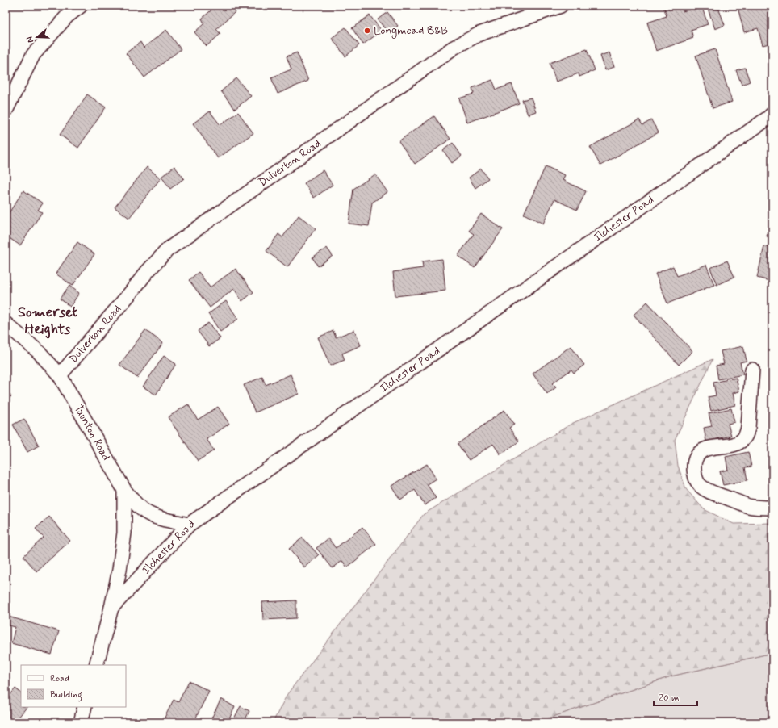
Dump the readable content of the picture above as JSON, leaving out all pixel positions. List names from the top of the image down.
{
  "streets": {
    "street": ["Dulverton Road", "Ilchester Road", "Taunton Road"]
  },
  "crossings": [
    ["Dulverton Road", "Taunton Road"],
    ["Ilchester Road", "Taunton Road"]
  ],
  "districts": ["Somerset Heights"],
  "places": ["Longmead B&B"],
  "legend": ["Road", "Building"],
  "scale_bar": "20 m",
  "north": "left"
}
